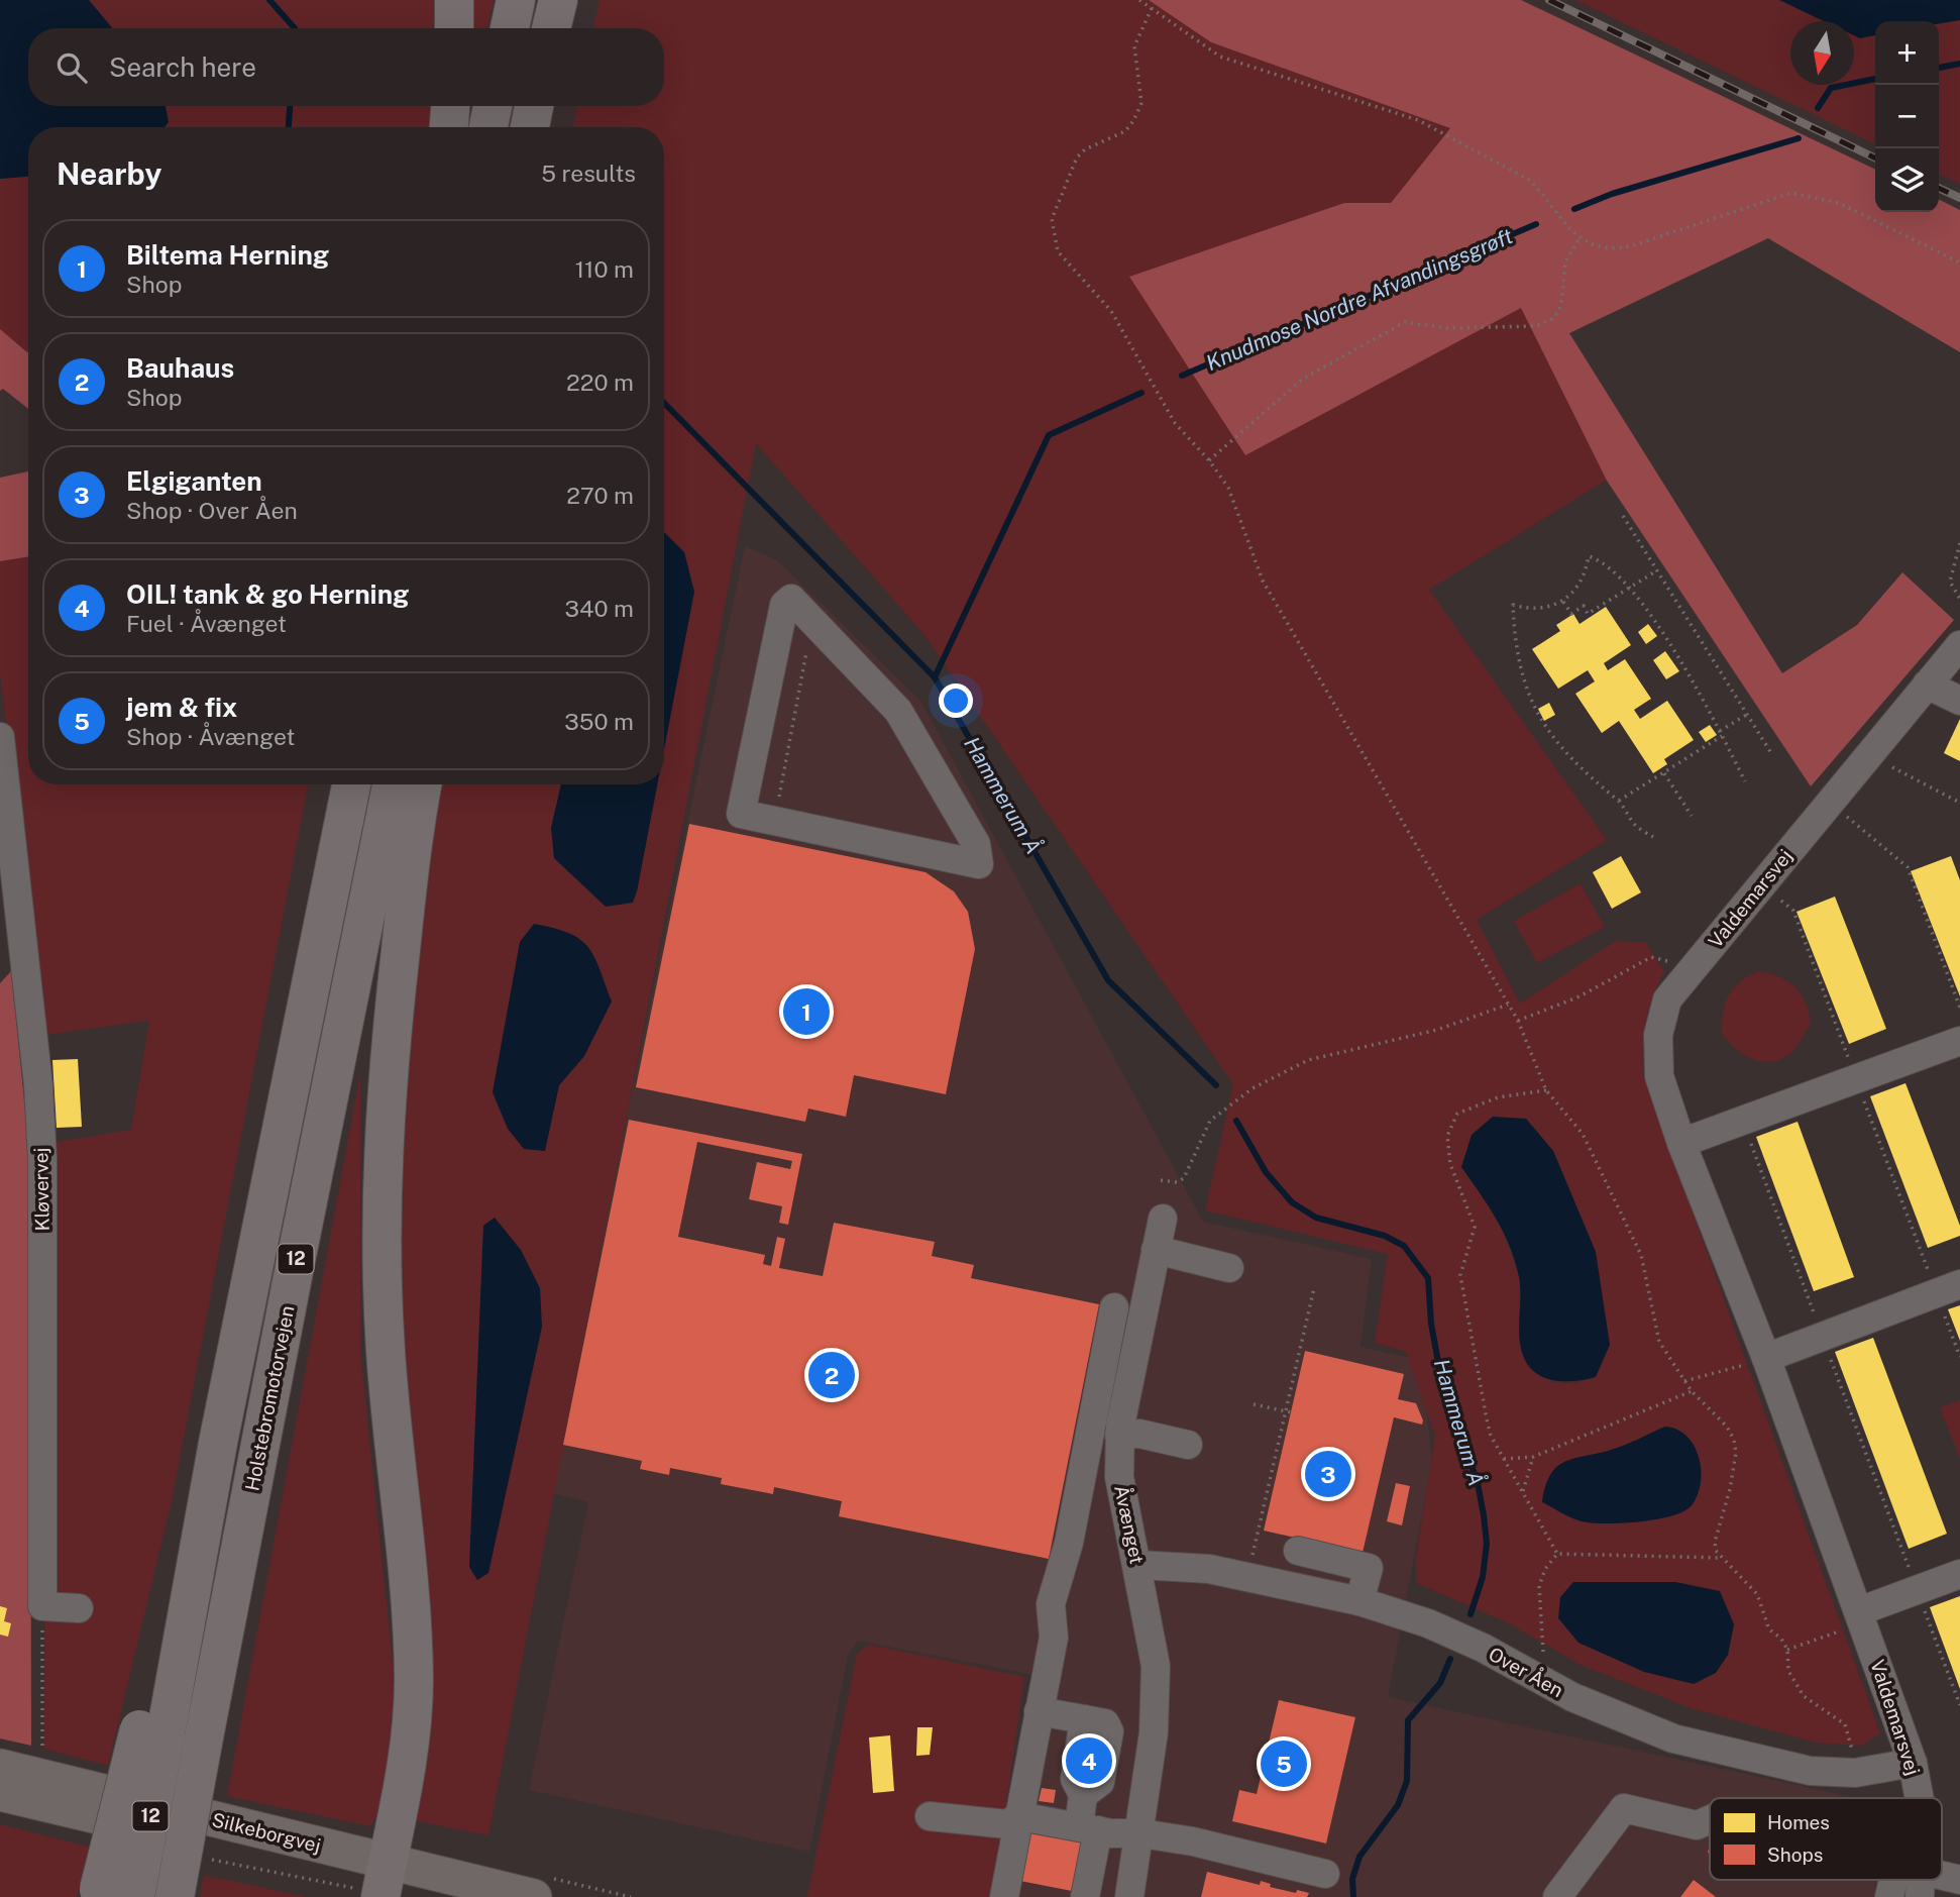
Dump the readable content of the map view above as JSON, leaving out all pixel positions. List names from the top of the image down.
{
  "streets": {
    "highway": ["12", "Holstebromotorvejen"],
    "main road": ["Silkeborgvej"],
    "street": [
      "Valdemarsvej",
      "Kløvervej",
      "Åvænget",
      "Over Åen"
    ]
  },
  "crossings": [
    ["Valdemarsvej", "Over Åen"],
    ["Åvænget", "Over Åen"]
  ],
  "water": ["Knudmose Nordre Afvandingsgrøft", "Hammerum Å"],
  "legend": ["Homes", "Shops"],
  "north": "bottom",
  "page": {
    "map_buttons": ["+", "−"],
    "search": "Search here",
    "heading": ["Nearby", "5 results"],
    "list": [
      {
        "mark": "1",
        "name": "Biltema Herning",
        "note": "Shop",
        "value": "110 m"
      },
      {
        "mark": "2",
        "name": "Bauhaus",
        "note": "Shop",
        "value": "220 m"
      },
      {
        "mark": "3",
        "name": "Elgiganten",
        "note": "Shop · Over Åen",
        "value": "270 m"
      },
      {
        "mark": "4",
        "name": "OIL! tank & go Herning",
        "note": "Fuel · Åvænget",
        "value": "340 m"
      },
      {
        "mark": "5",
        "name": "jem & fix",
        "note": "Shop · Åvænget",
        "value": "350 m"
      }
    ],
    "pins": [
      "1",
      "2",
      "3",
      "4",
      "5"
    ]
  }
}
